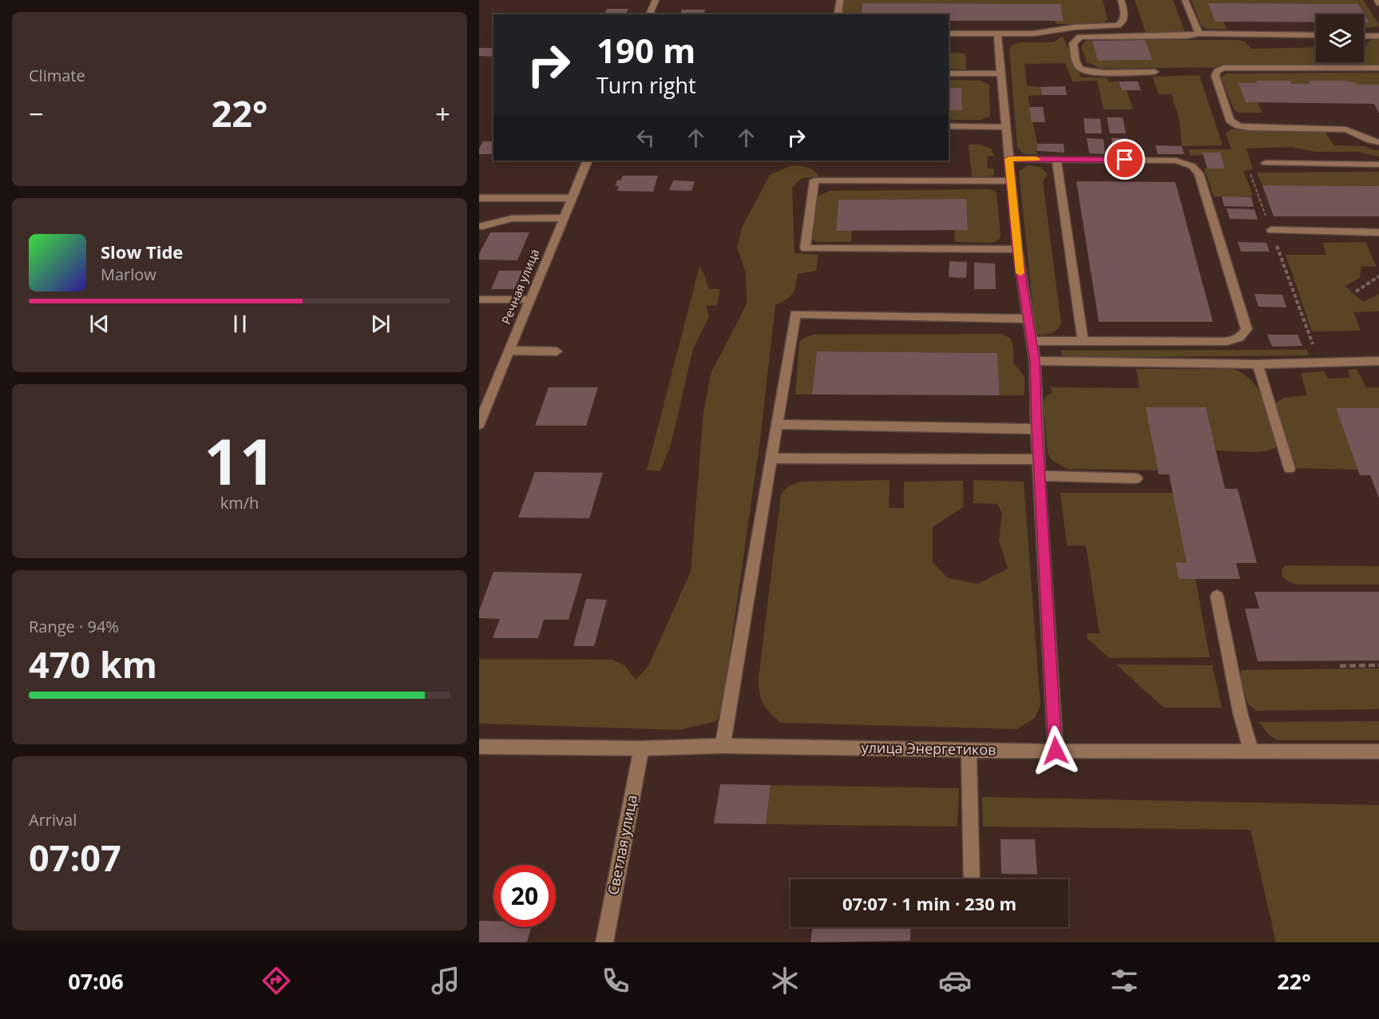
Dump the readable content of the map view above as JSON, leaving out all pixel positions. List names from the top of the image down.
{
  "streets": {
    "street": ["Речная улица", "улица Энергетиков", "Светлая улица"]
  },
  "crossings": [
    ["улица Энергетиков", "Светлая улица"]
  ],
  "page": {
    "tile": [
      "Climate",
      ["11", "km/h"],
      ["Range · 94%", "470 km"],
      ["Arrival", "07:07"]
    ],
    "turn": ["190 m", "Turn right"],
    "heat": ["−", "22°", "+"],
    "song": ["Slow Tide", "Marlow"],
    "limit": "20",
    "trip": "07:07 · 1 min · 230 m",
    "tabs": ["07:06", "22°"]
  }
}
